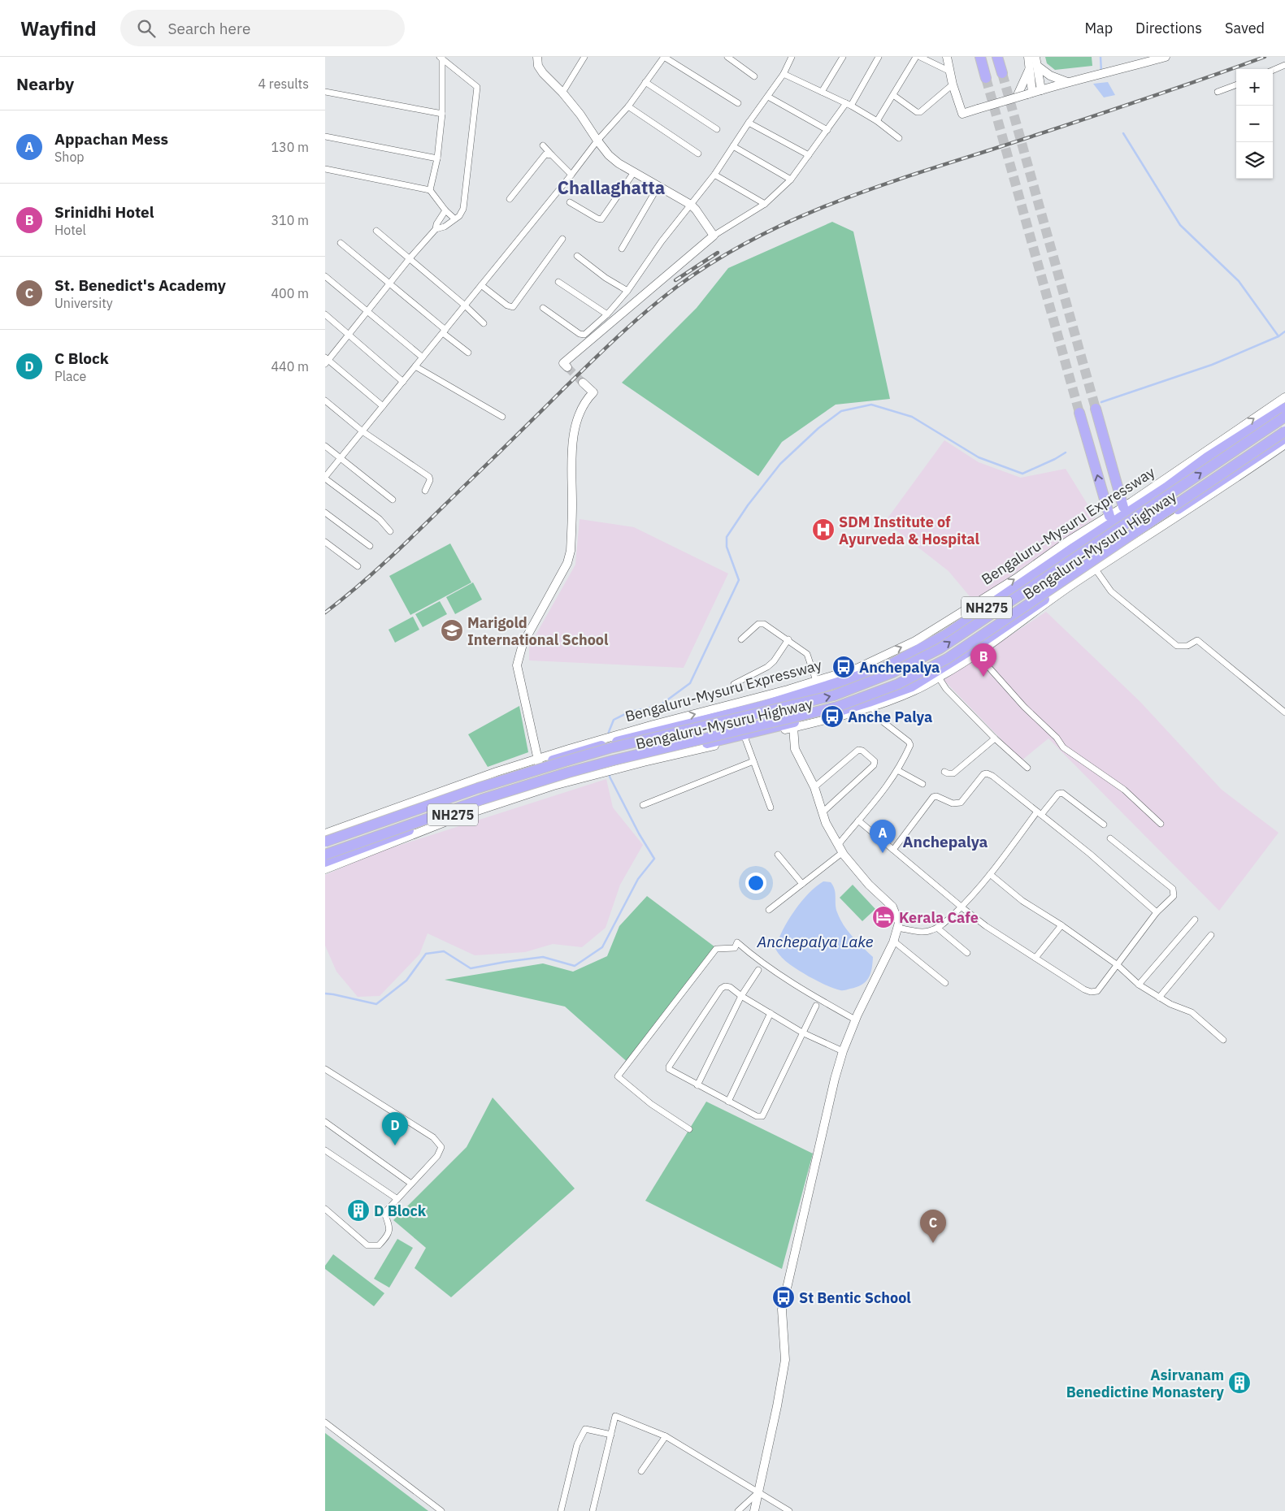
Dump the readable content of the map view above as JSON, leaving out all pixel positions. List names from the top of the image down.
{
  "streets": {
    "highway": ["Bengaluru-Mysuru Expressway", "Bengaluru-Mysuru Highway", "NH275"]
  },
  "crossings": [
    ["Bengaluru-Mysuru Highway", "NH275"]
  ],
  "districts": ["Challaghatta", "Anchepalya"],
  "water": ["Anchepalya Lake"],
  "places": {
    "hospital": ["SDM Institute of Ayurveda & Hospital"],
    "school or university": ["Marigold International School"],
    "bus stop": ["Anchepalya", "Anche Palya", "St Bentic School"],
    "hotel": ["Kerala Cafe"],
    "building": ["D Block", "Asirvanam Benedictine Monastery"]
  },
  "page": {
    "header": "Wayfind",
    "search": "Search here",
    "nav": ["Map", "Directions", "Saved"],
    "heading": ["Nearby", "4 results"],
    "map_buttons": ["+", "−"],
    "list": [
      {
        "mark": "A",
        "name": "Appachan Mess",
        "note": "Shop",
        "value": "130 m"
      },
      {
        "mark": "B",
        "name": "Srinidhi Hotel",
        "note": "Hotel",
        "value": "310 m"
      },
      {
        "mark": "C",
        "name": "St. Benedict's Academy",
        "note": "University",
        "value": "400 m"
      },
      {
        "mark": "D",
        "name": "C Block",
        "note": "Place",
        "value": "440 m"
      }
    ],
    "pins": [
      "B",
      "A",
      "D",
      "C"
    ]
  }
}
